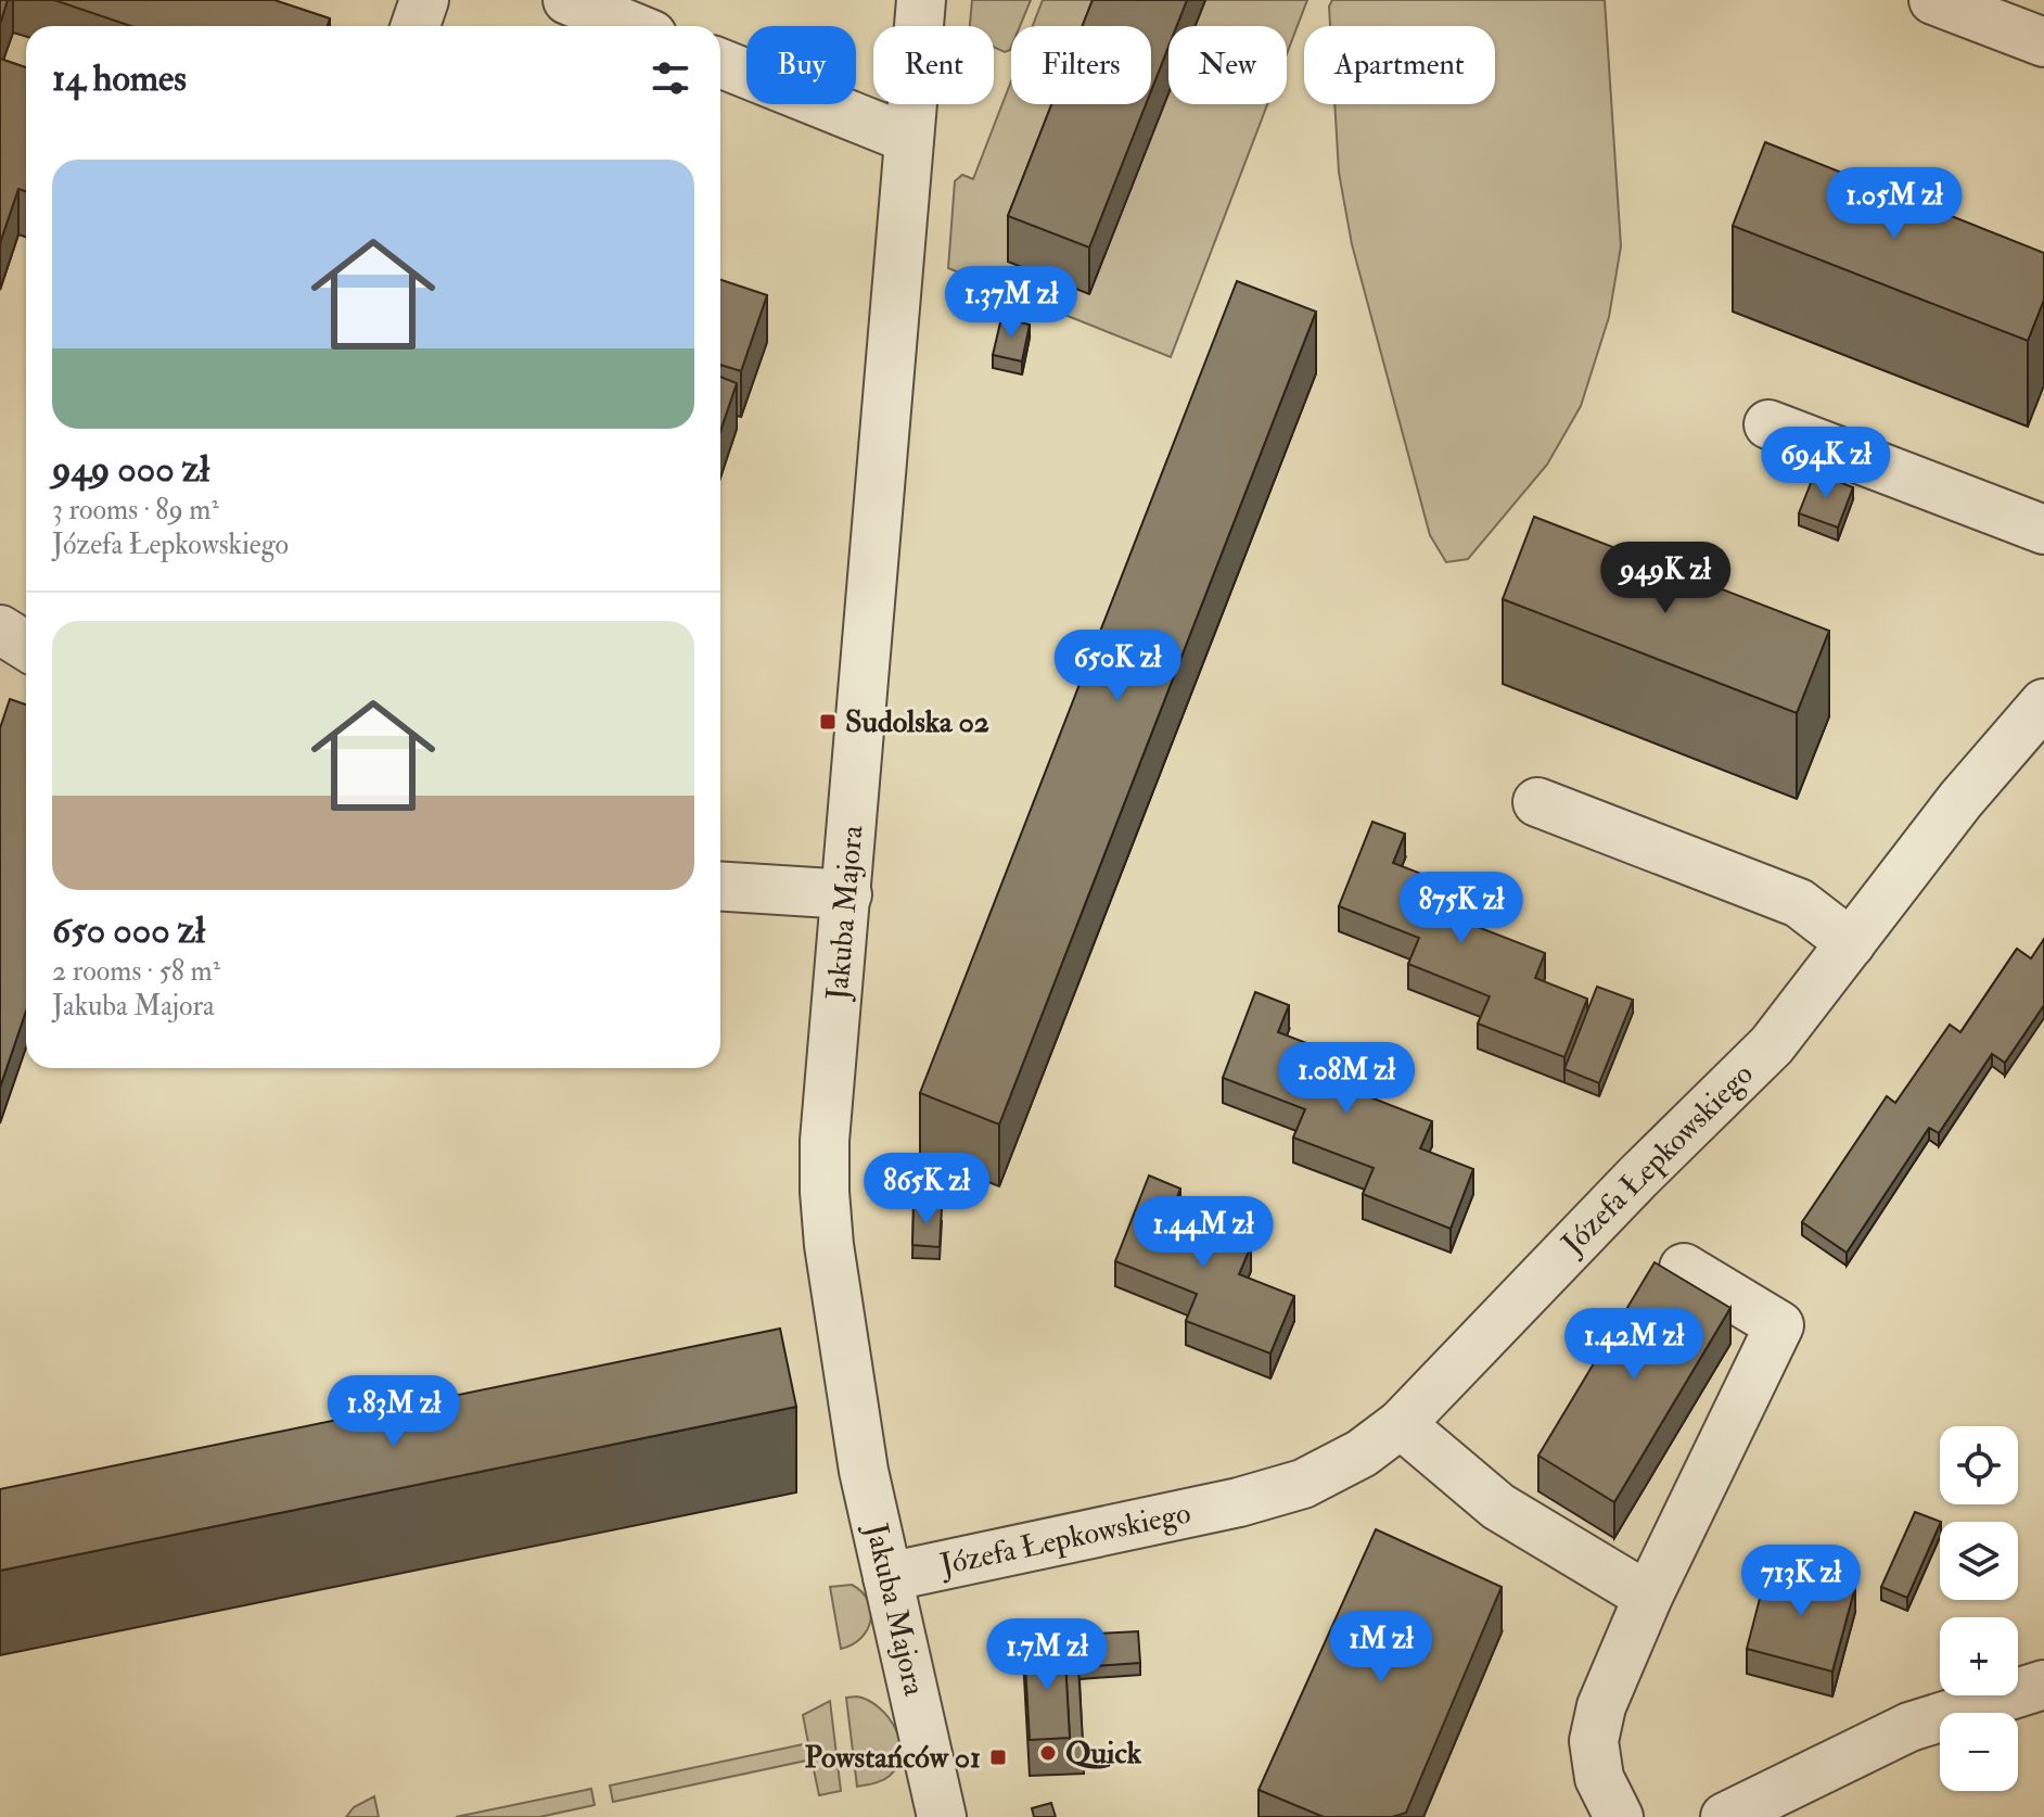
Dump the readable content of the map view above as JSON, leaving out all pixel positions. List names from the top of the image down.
{
  "streets": {
    "street": ["Jakuba Majora", "Józefa Łepkowskiego"]
  },
  "crossings": [
    ["Jakuba Majora", "Józefa Łepkowskiego"]
  ],
  "places": {
    "transit": ["Sudolska 02", "Powstańców 01"],
    "other": ["Quick"]
  },
  "page": {
    "chip": [
      "Buy",
      "Rent",
      "Filters",
      "New",
      "Apartment"
    ],
    "heading": "14 homes",
    "list": [
      {
        "name": "949 000 zł",
        "note": "3 rooms · 89 m² · Józefa Łepkowskiego"
      },
      {
        "name": "650 000 zł",
        "note": "2 rooms · 58 m² · Jakuba Majora"
      }
    ],
    "price": [
      "1.05M zł",
      "1.37M zł",
      "694K zł",
      "949K zł",
      "650K zł",
      "875K zł",
      "1.08M zł",
      "865K zł",
      "1.44M zł",
      "1.42M zł",
      "1.83M zł",
      "713K zł",
      "1M zł",
      "1.7M zł"
    ],
    "map_buttons": ["+", "−"]
  }
}
